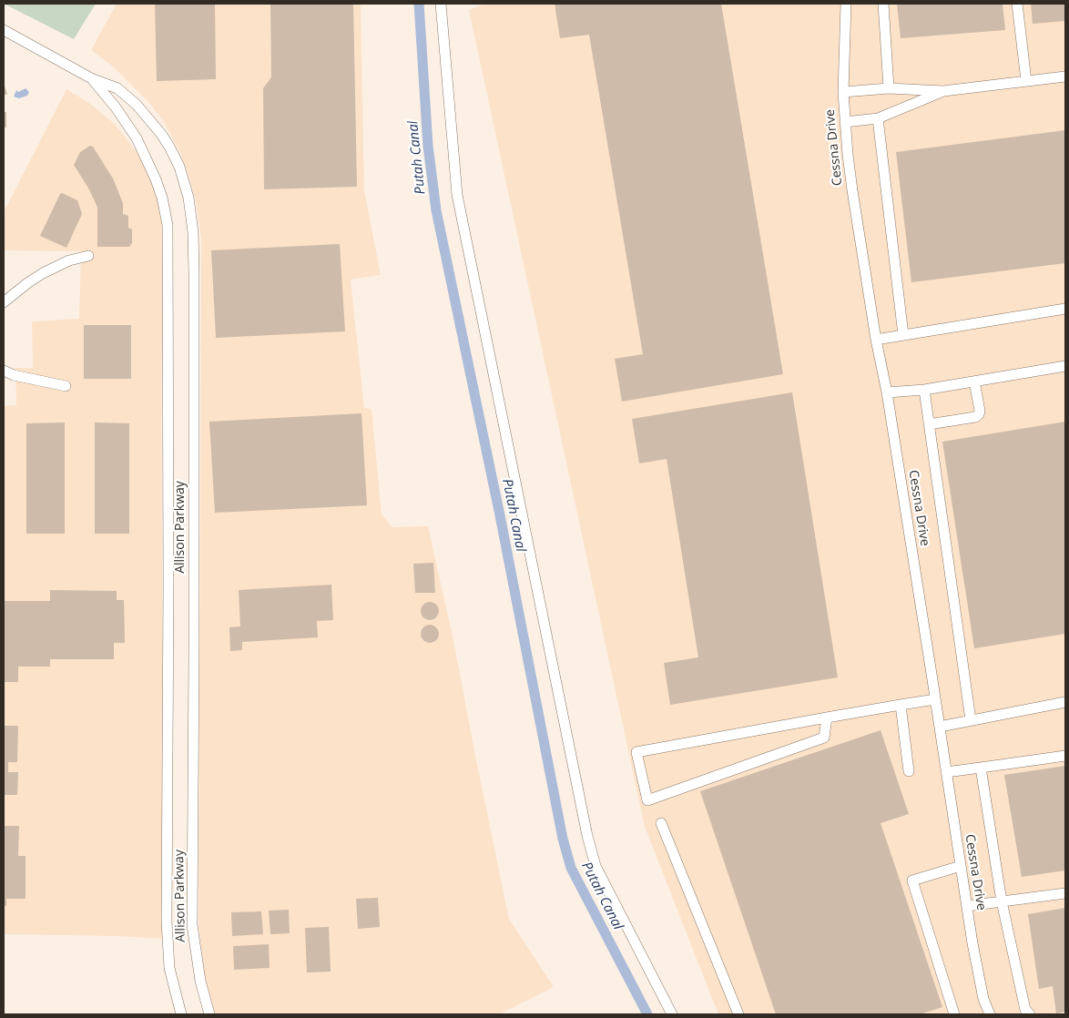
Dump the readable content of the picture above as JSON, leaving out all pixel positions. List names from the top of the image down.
{
  "streets": {
    "street": ["Cessna Drive", "Allison Parkway"]
  },
  "water": ["Putah Canal"]
}
